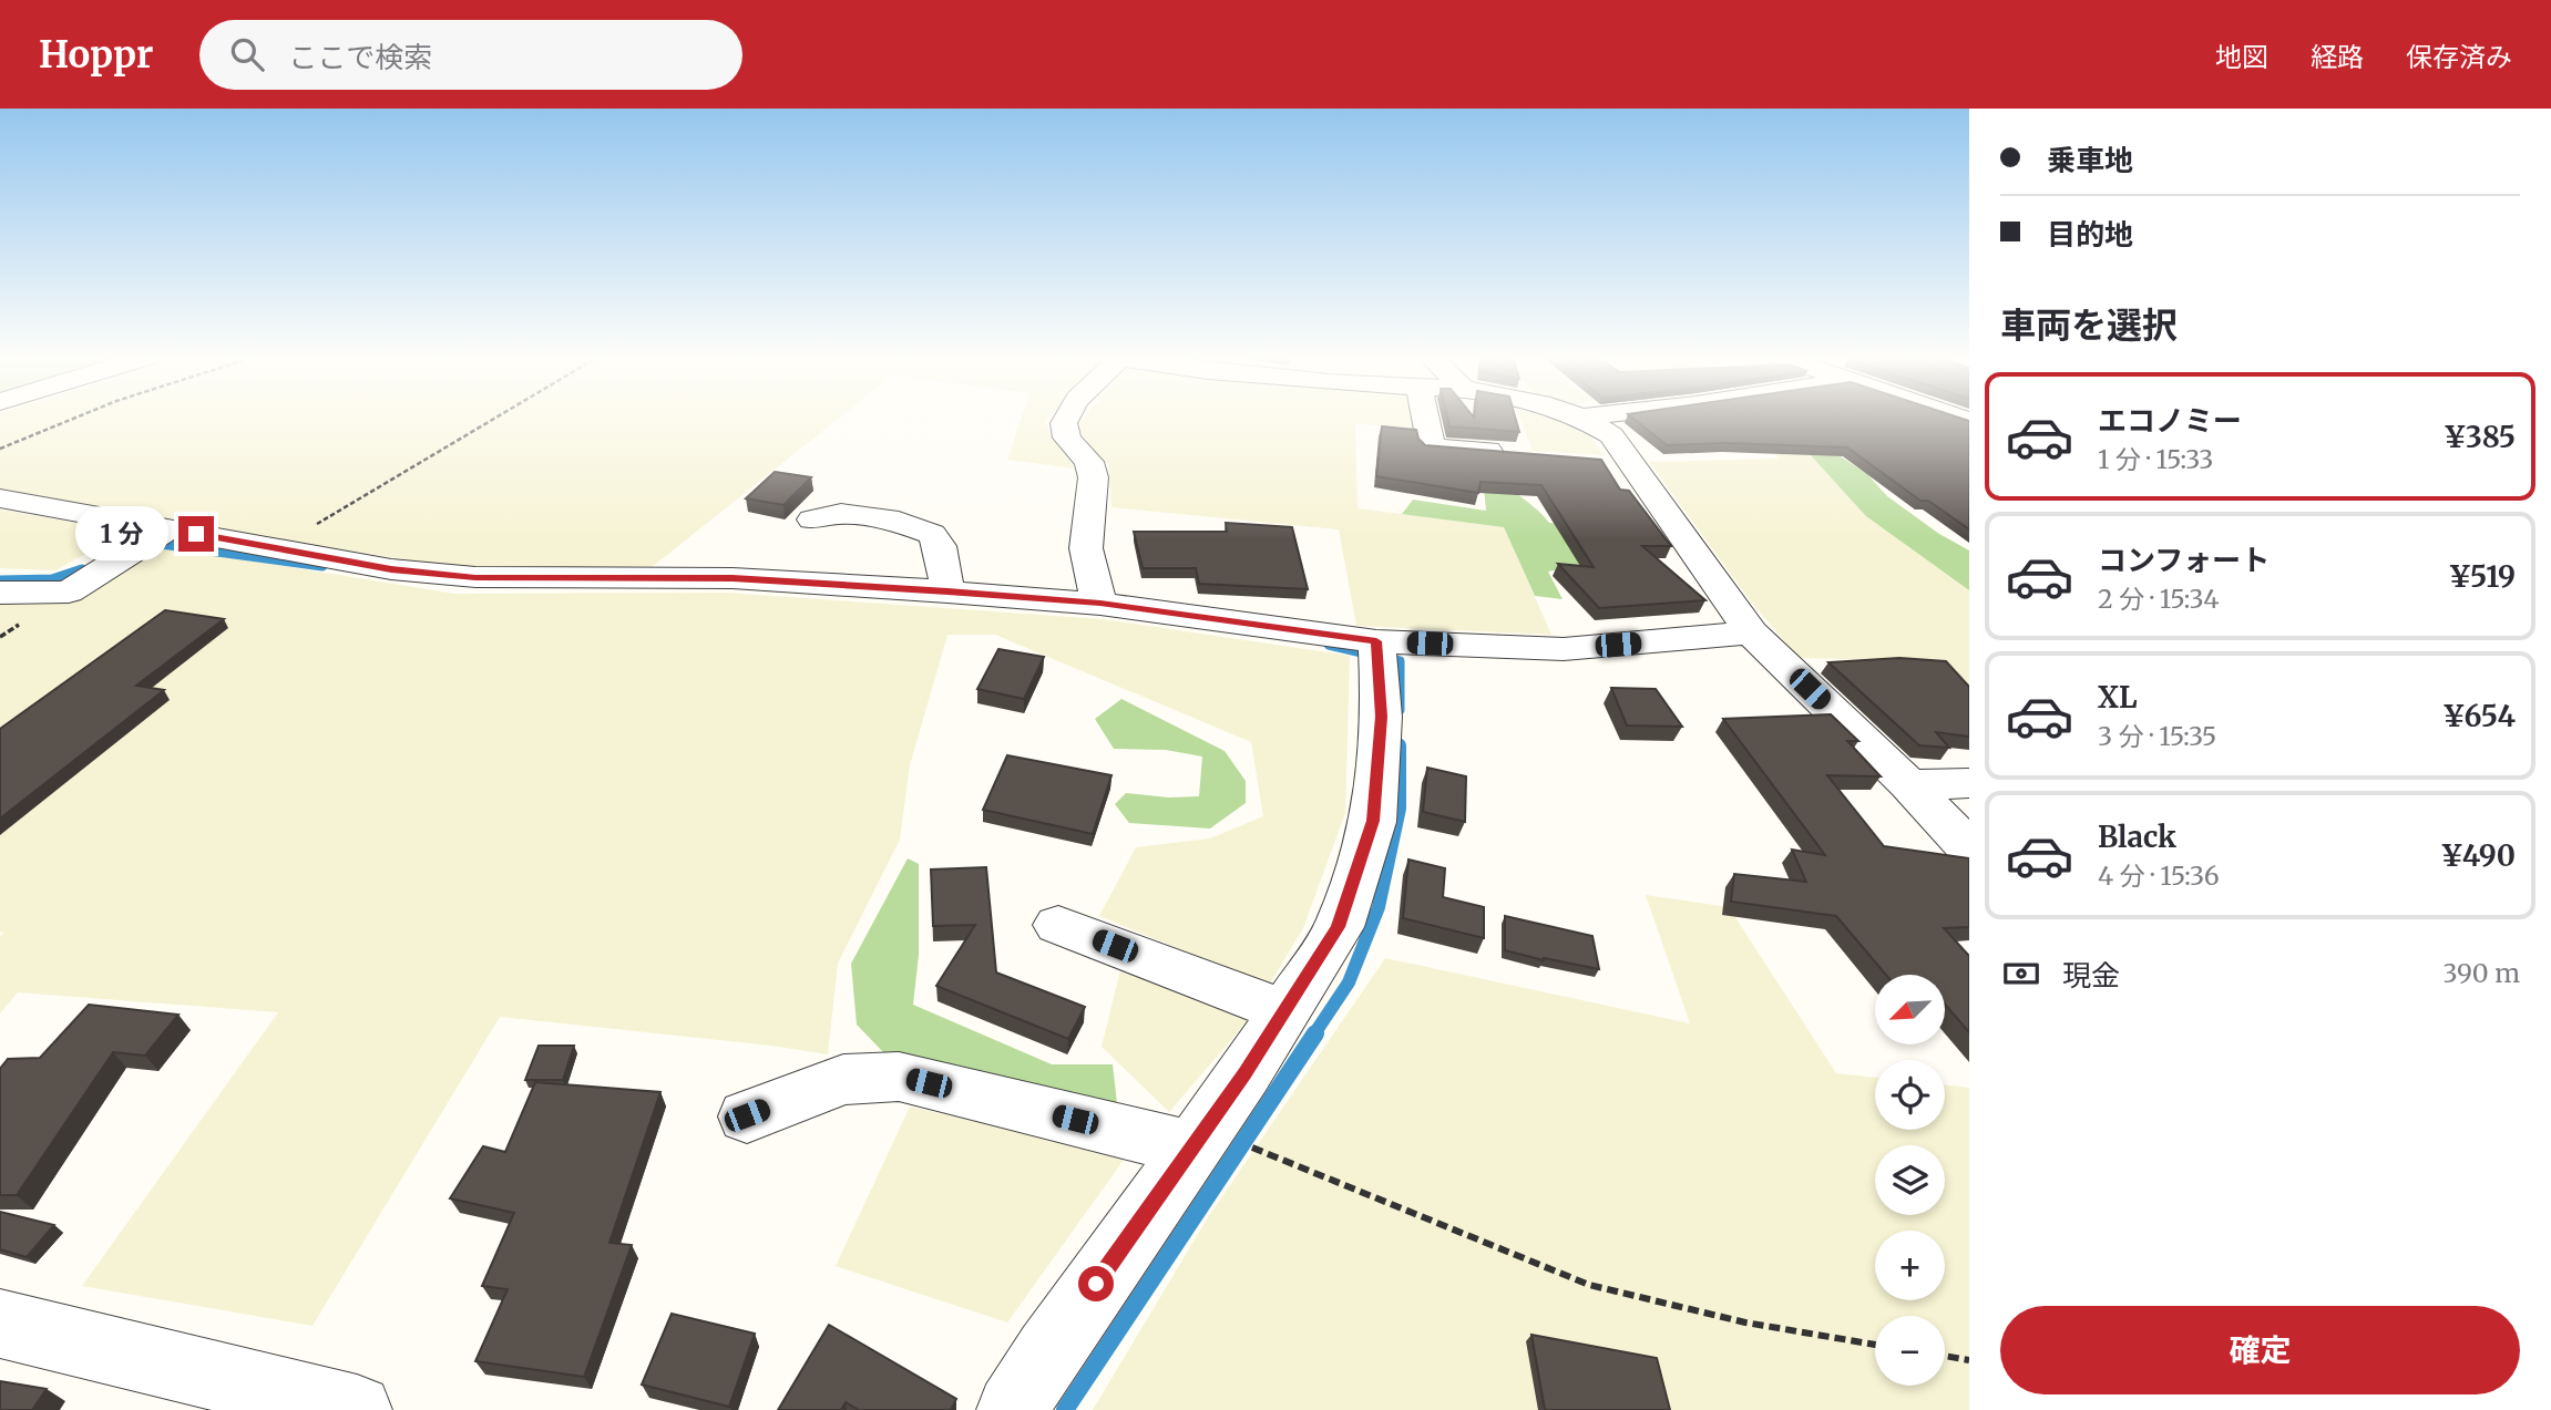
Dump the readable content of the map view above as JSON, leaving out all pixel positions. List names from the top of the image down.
{
  "north": "bottom left",
  "page": {
    "header": "Hoppr",
    "search": "ここで検索",
    "nav": ["地図", "経路", "保存済み"],
    "banner": ["乗車地", "目的地"],
    "heading": "車両を選択",
    "list": [
      {
        "name": "エコノミー",
        "note": "1 分 · 15:33",
        "value": "¥385"
      },
      {
        "name": "コンフォート",
        "note": "2 分 · 15:34",
        "value": "¥519"
      },
      {
        "name": "XL",
        "note": "3 分 · 15:35",
        "value": "¥654"
      },
      {
        "name": "Black",
        "note": "4 分 · 15:36",
        "value": "¥490"
      }
    ],
    "bubble": "1 分",
    "pay": ["現金", "390 m"],
    "map_buttons": ["+", "−"],
    "buttons": "確定"
  }
}
